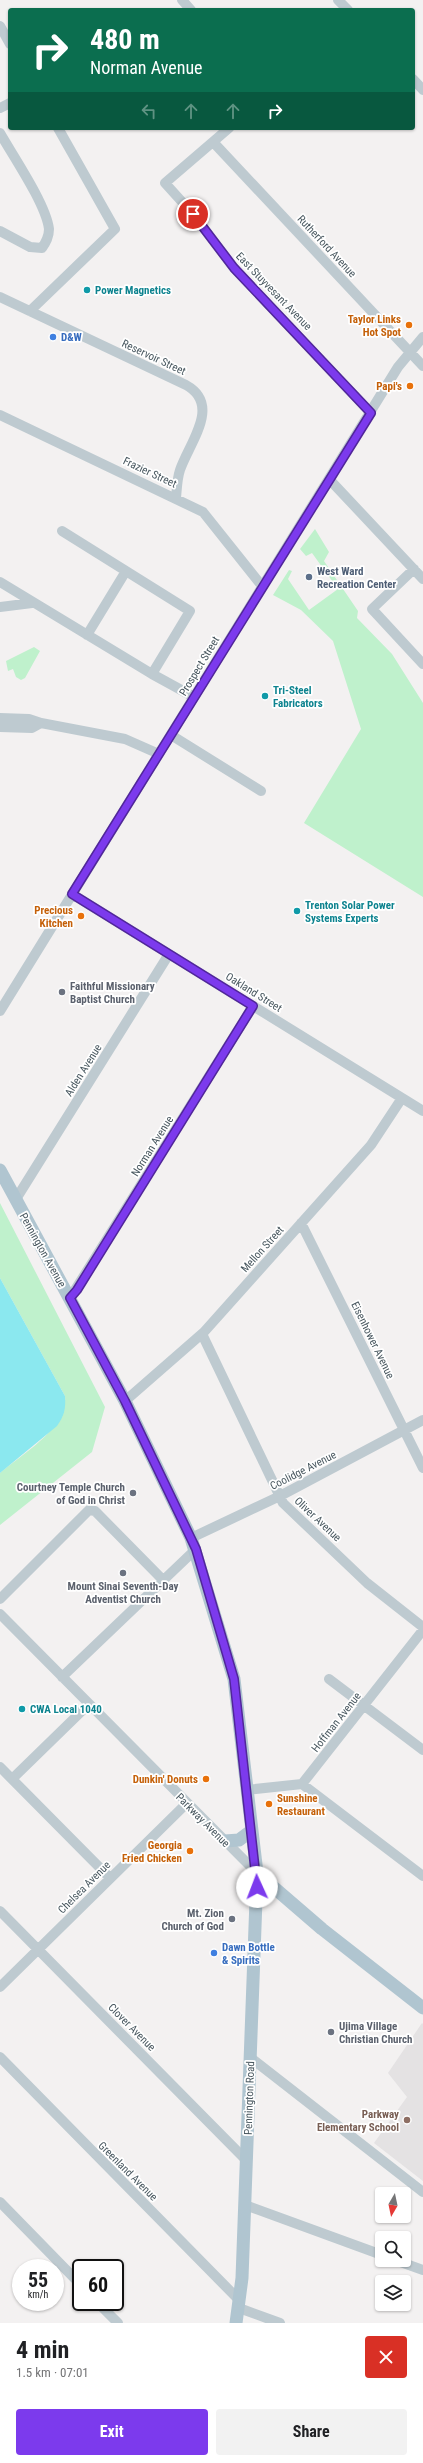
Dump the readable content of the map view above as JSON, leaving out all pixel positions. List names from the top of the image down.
{
  "streets": {
    "main road": ["Pennington Avenue", "Parkway Avenue", "Pennington Road"],
    "street": [
      "Rutherford Avenue",
      "East Stuyvesant Avenue",
      "Reservoir Street",
      "Frazier Street",
      "Prospect Street",
      "Oakland Street",
      "Alden Avenue",
      "Norman Avenue",
      "Mellon Street",
      "Eisenhower Avenue",
      "Coolidge Avenue",
      "Oliver Avenue",
      "Hoffman Avenue",
      "Chelsea Avenue",
      "Clover Avenue",
      "Greenland Avenue"
    ]
  },
  "crossings": [
    ["Rutherford Avenue", "East Stuyvesant Avenue"],
    ["Rutherford Avenue", "Prospect Street"],
    ["East Stuyvesant Avenue", "Prospect Street"],
    ["Reservoir Street", "Frazier Street"],
    ["Frazier Street", "Prospect Street"],
    ["Prospect Street", "Oakland Street"],
    ["Oakland Street", "Alden Avenue"],
    ["Oakland Street", "Norman Avenue"],
    ["Oakland Street", "Mellon Street"],
    ["Alden Avenue", "Pennington Avenue"],
    ["Norman Avenue", "Pennington Avenue"],
    ["Mellon Street", "Pennington Avenue"],
    ["Mellon Street", "Eisenhower Avenue"],
    ["Mellon Street", "Oliver Avenue"],
    ["Pennington Avenue", "Coolidge Avenue"],
    ["Pennington Avenue", "Parkway Avenue"],
    ["Pennington Avenue", "Pennington Road"],
    ["Eisenhower Avenue", "Coolidge Avenue"],
    ["Coolidge Avenue", "Oliver Avenue"],
    ["Coolidge Avenue", "Parkway Avenue"],
    ["Parkway Avenue", "Chelsea Avenue"],
    ["Parkway Avenue", "Pennington Road"],
    ["Chelsea Avenue", "Clover Avenue"],
    ["Clover Avenue", "Pennington Road"],
    ["Pennington Road", "Greenland Avenue"]
  ],
  "places": [
    "Power Magnetics",
    "Taylor Links Hot Spot",
    "D&W",
    "Papi's",
    "West Ward Recreation Center",
    "Tri-Steel Fabricators",
    "Trenton Solar Power Systems Experts",
    "Precious Kitchen",
    "Faithful Missionary Baptist Church",
    "Courtney Temple Church of God in Christ",
    "Mount Sinai Seventh-Day Adventist Church",
    "CWA Local 1040",
    "Dunkin' Donuts",
    "Sunshine Restaurant",
    "Georgia Fried Chicken",
    "Mt. Zion Church of God",
    "Dawn Bottle & Spirits",
    "Ujima Village Christian Church",
    "Parkway Elementary School"
  ],
  "north": "bottom",
  "page": {
    "turn": ["480 m", "Norman Avenue"],
    "speed": "55 km/h",
    "limit": "60",
    "heading": ["4 min", "1.5 km · 07:01"],
    "buttons": ["Exit", "Share"]
  }
}
